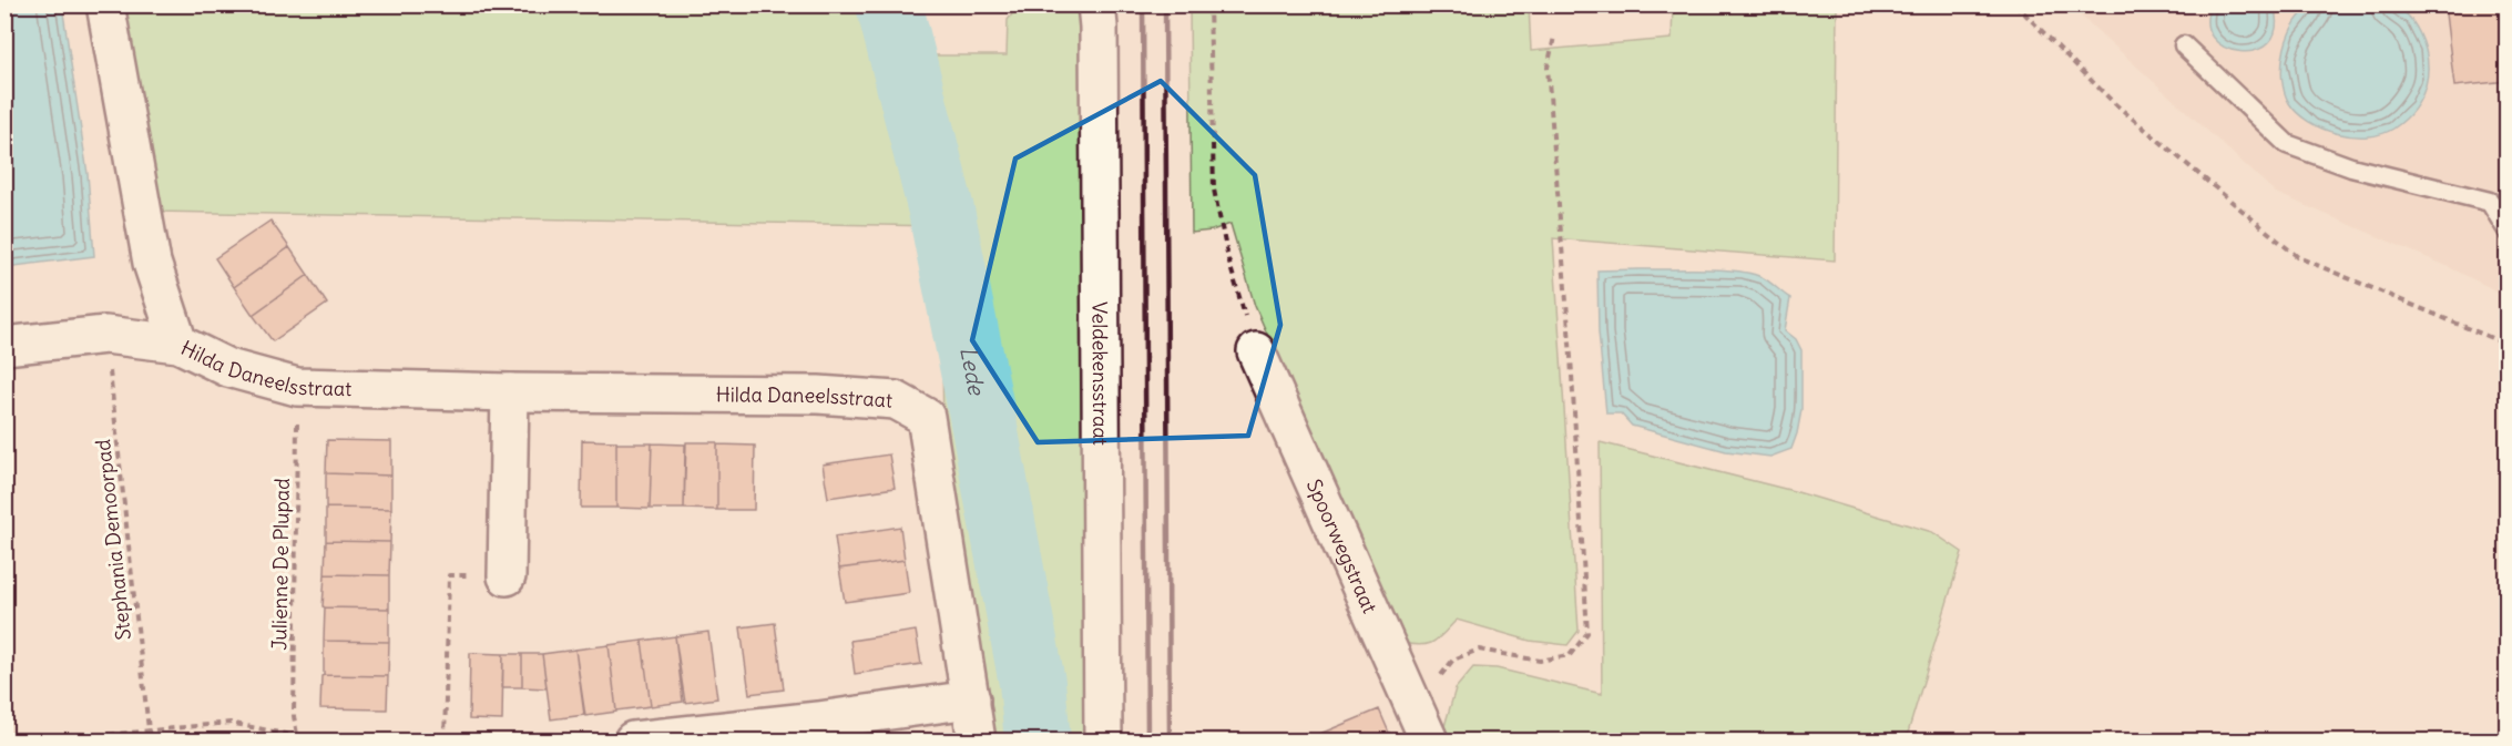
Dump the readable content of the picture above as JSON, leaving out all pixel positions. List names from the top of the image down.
{
  "streets": {
    "street": ["Hilda Daneelsstraat", "Veldekensstraat", "Spoorwegstraat"],
    "path": ["Stephania Demoorpad", "Julienne De Plupad"]
  },
  "crossings": [
    ["Hilda Daneelsstraat", "Stephania Demoorpad"],
    ["Hilda Daneelsstraat", "Julienne De Plupad"]
  ],
  "water": ["Lede"]
}
